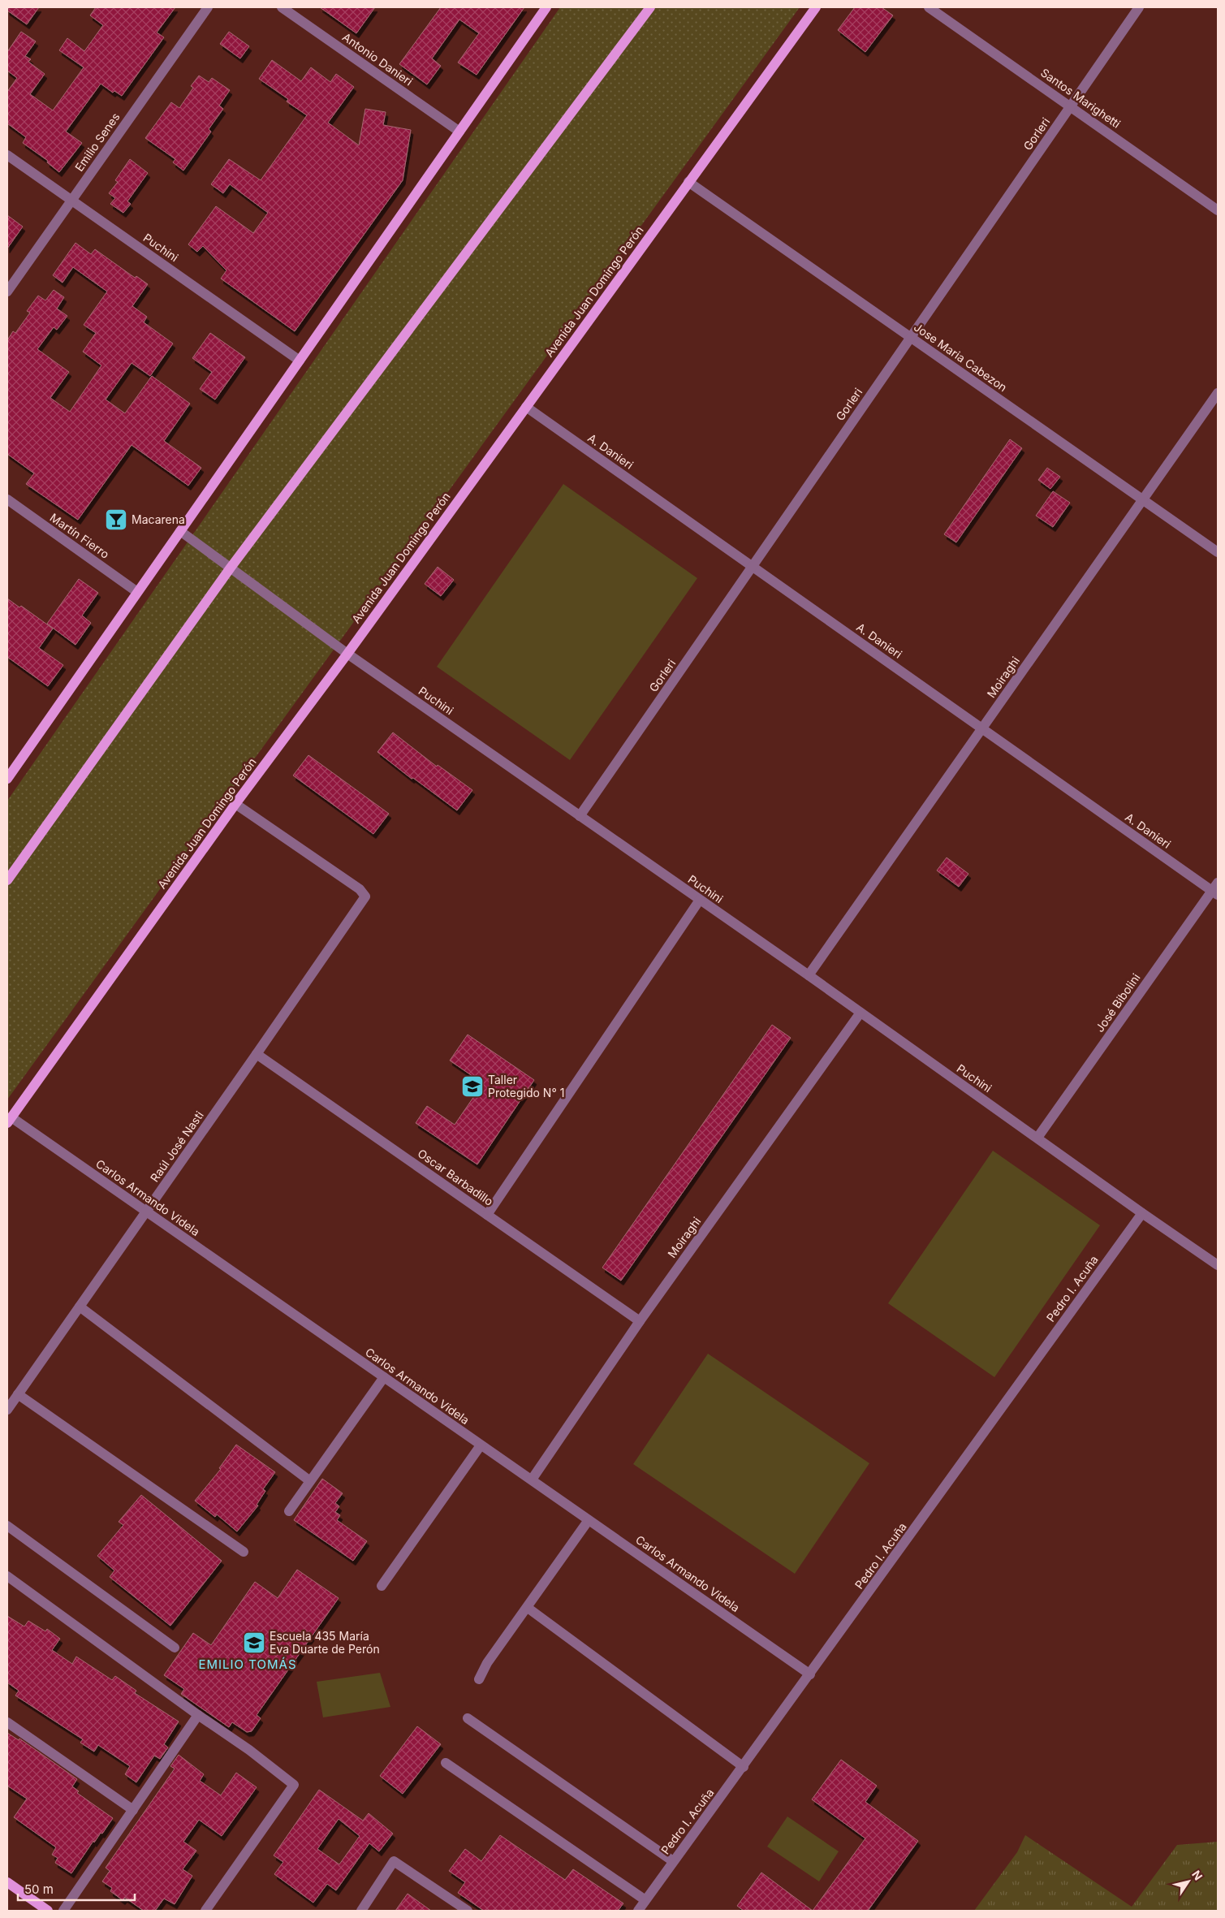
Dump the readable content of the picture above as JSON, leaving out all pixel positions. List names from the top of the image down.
{
  "streets": {
    "main road": ["Avenida Juan Domingo Perón"],
    "street": [
      "Antonio Danieri",
      "Santos Marighetti",
      "Gorleri",
      "Emilio Senes",
      "Puchini",
      "Jose Maria Cabezon",
      "A. Danieri",
      "Martín Fierro",
      "Moiraghi",
      "José Bibolini",
      "Raúl José Nasti",
      "Oscar Barbadillo",
      "Carlos Armando Videla",
      "Pedro I. Acuña"
    ]
  },
  "crossings": [
    ["Santos Marighetti", "Gorleri"],
    ["Gorleri", "Puchini"],
    ["Gorleri", "Jose Maria Cabezon"],
    ["Gorleri", "A. Danieri"],
    ["Emilio Senes", "Puchini"],
    ["Puchini", "Avenida Juan Domingo Perón"],
    ["Puchini", "Moiraghi"],
    ["Puchini", "José Bibolini"],
    ["Puchini", "Pedro I. Acuña"],
    ["Avenida Juan Domingo Perón", "Jose Maria Cabezon"],
    ["Avenida Juan Domingo Perón", "A. Danieri"],
    ["Avenida Juan Domingo Perón", "Raúl José Nasti"],
    ["Avenida Juan Domingo Perón", "Carlos Armando Videla"],
    ["Jose Maria Cabezon", "Moiraghi"],
    ["A. Danieri", "Moiraghi"],
    ["A. Danieri", "José Bibolini"],
    ["Moiraghi", "Oscar Barbadillo"],
    ["Moiraghi", "Carlos Armando Videla"],
    ["Raúl José Nasti", "Oscar Barbadillo"],
    ["Raúl José Nasti", "Carlos Armando Videla"],
    ["Carlos Armando Videla", "Pedro I. Acuña"]
  ],
  "districts": ["EMILIO TOMÁS"],
  "places": {
    "bar": ["Macarena"],
    "school or university": ["Taller Protegido N° 1", "Escuela 435 María Eva Duarte de Perón"]
  },
  "scale_bar": "50 m",
  "north": "top right"
}
